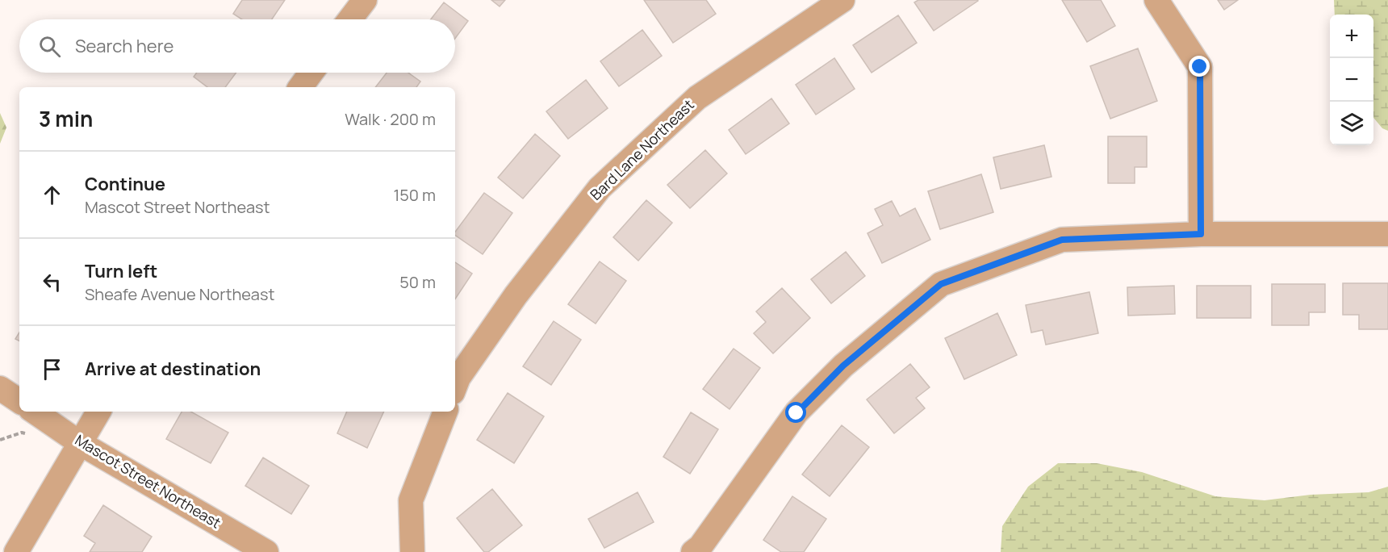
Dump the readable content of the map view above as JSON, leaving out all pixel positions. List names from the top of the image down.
{
  "streets": {
    "street": ["Bard Lane Northeast", "Mascot Street Northeast"]
  },
  "page": {
    "map_buttons": ["+", "−"],
    "search": "Search here",
    "heading": ["3 min", "Walk · 200 m"],
    "list": [
      ["Continue", "Mascot Street Northeast", "150 m"],
      ["Turn left", "Sheafe Avenue Northeast", "50 m"],
      "Arrive at destination"
    ]
  }
}
